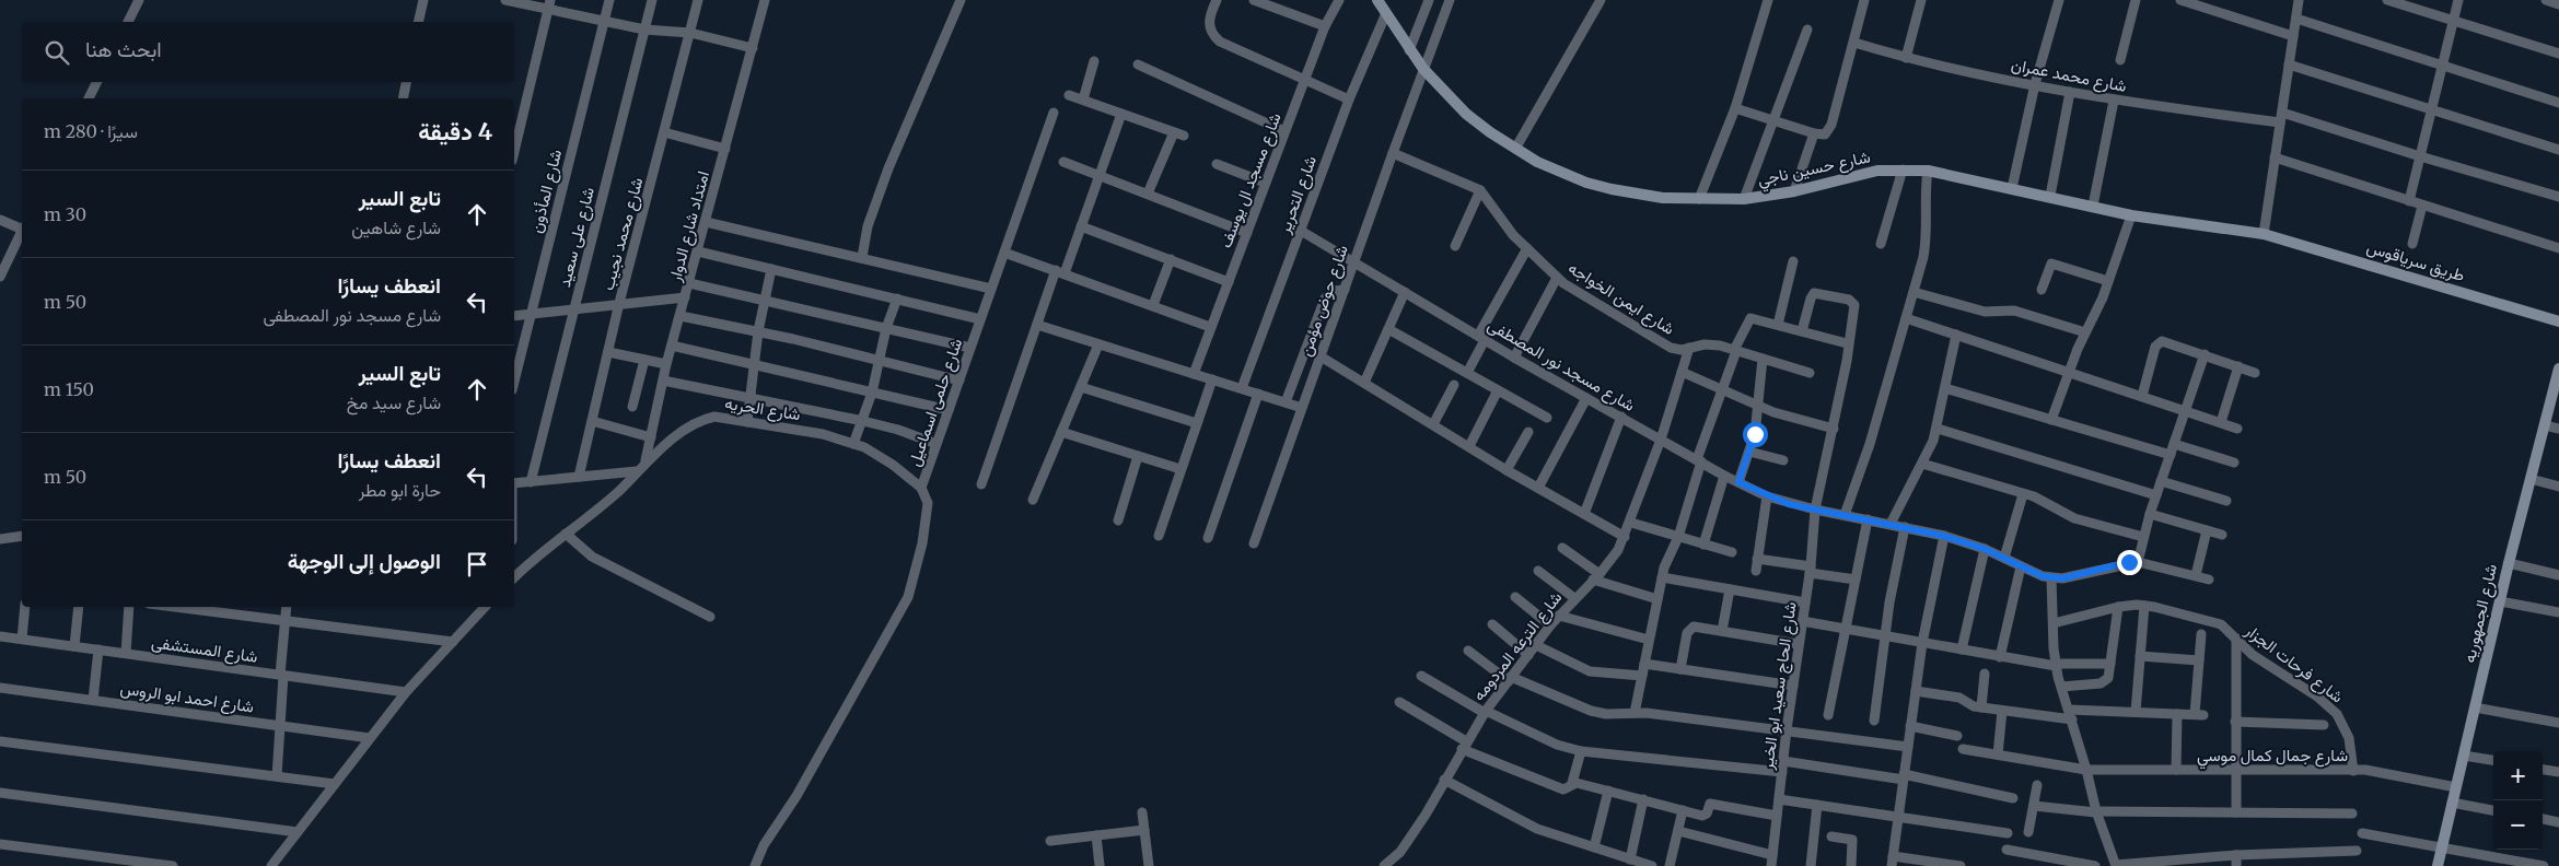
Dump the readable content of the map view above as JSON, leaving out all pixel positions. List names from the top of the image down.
{
  "streets": {
    "street": [
      "شارع محمد عمران",
      "شارع حسين ناجي",
      "شارع مسجد ال يوسف",
      "شارع المأذون",
      "شارع التحرير",
      "امتداد شارع الدوار",
      "شارع محمد نجيب",
      "شارع على سعيد",
      "طريق سرياقوس",
      "شارع ايمن الخواجه",
      "شارع حوض مؤمن",
      "شارع مسجد نور المصطفى",
      "شارع حلمى اسماعيل",
      "شارع الحريه",
      "شارع الجمهوريه",
      "شارع الترعه المردومه",
      "شارع المستشفى",
      "شارع فرحات الجزار",
      "شارع الحاج سعيد ابو الخير",
      "شارع احمد ابو الروس",
      "شارع جمال كمال موسي"
    ]
  },
  "crossings": [
    ["شارع حسين ناجي", "شارع التحرير"],
    ["شارع حسين ناجي", "طريق سرياقوس"],
    ["شارع حسين ناجي", "شارع حوض مؤمن"],
    ["شارع التحرير", "شارع مسجد نور المصطفى"],
    ["امتداد شارع الدوار", "شارع الحريه"],
    ["شارع ايمن الخواجه", "شارع الترعه المردومه"],
    ["شارع حوض مؤمن", "شارع مسجد نور المصطفى"],
    ["شارع مسجد نور المصطفى", "شارع الترعه المردومه"],
    ["شارع مسجد نور المصطفى", "شارع الحاج سعيد ابو الخير"],
    ["شارع حلمى اسماعيل", "شارع الحريه"],
    ["شارع الجمهوريه", "شارع جمال كمال موسي"],
    ["شارع فرحات الجزار", "شارع جمال كمال موسي"]
  ],
  "page": {
    "search": "ابحث هنا",
    "heading": ["4 دقيقة", "سيرًا · 280 m"],
    "list": [
      ["تابع السير", "شارع شاهين", "30 m"],
      ["انعطف يسارًا", "شارع مسجد نور المصطفى", "50 m"],
      ["تابع السير", "شارع سيد مخ", "150 m"],
      ["انعطف يسارًا", "حارة ابو مطر", "50 m"],
      "الوصول إلى الوجهة"
    ],
    "map_buttons": ["+", "−"]
  }
}
